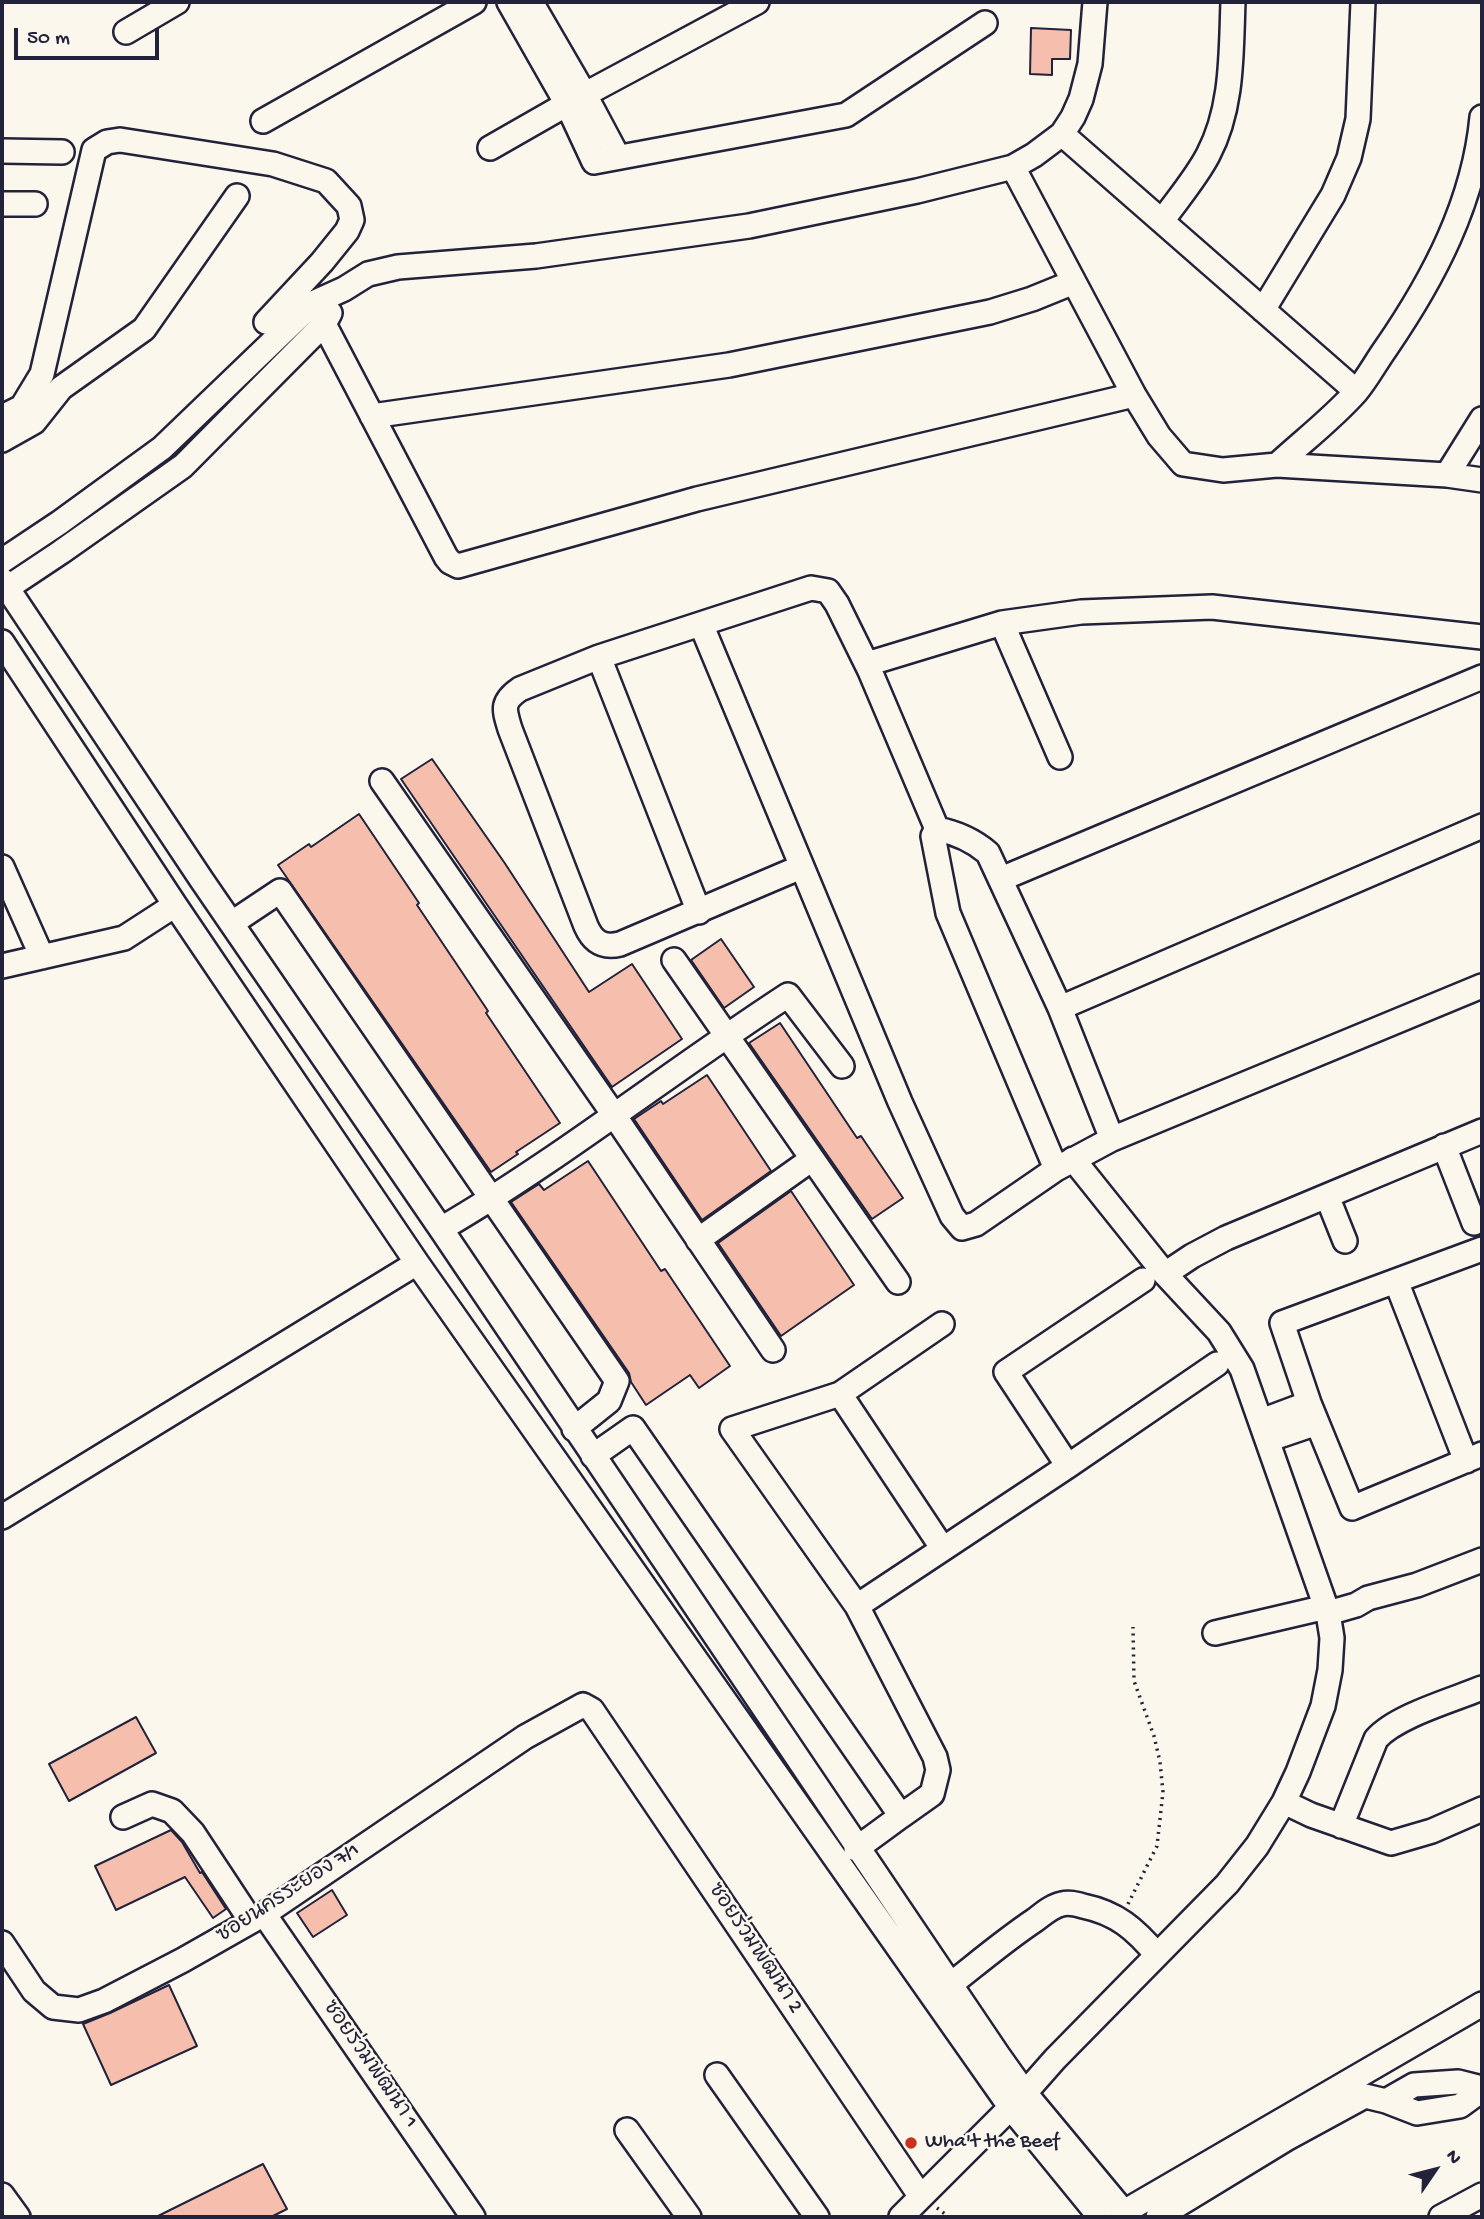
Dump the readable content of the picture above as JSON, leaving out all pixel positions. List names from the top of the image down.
{
  "streets": {
    "street": ["ซอยนครระยอง 7/1", "ซอยร่วมพัฒนา 2", "ซอยร่วมพัฒนา 1"]
  },
  "crossings": [
    ["ซอยนครระยอง 7/1", "ซอยร่วมพัฒนา 2"],
    ["ซอยนครระยอง 7/1", "ซอยร่วมพัฒนา 1"]
  ],
  "places": ["Wha't the Beef"],
  "scale_bar": "50 m",
  "north": "top right"
}
